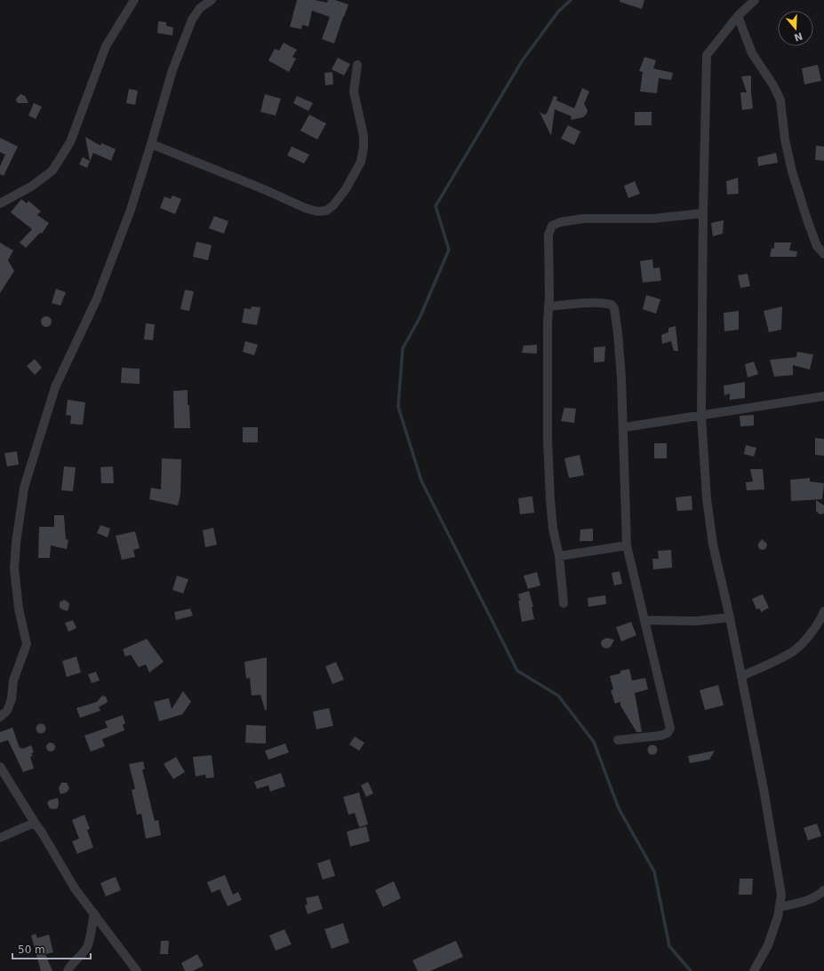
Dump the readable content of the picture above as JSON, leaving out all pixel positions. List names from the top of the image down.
{
  "scale_bar": "50 m",
  "north": "bottom"
}
